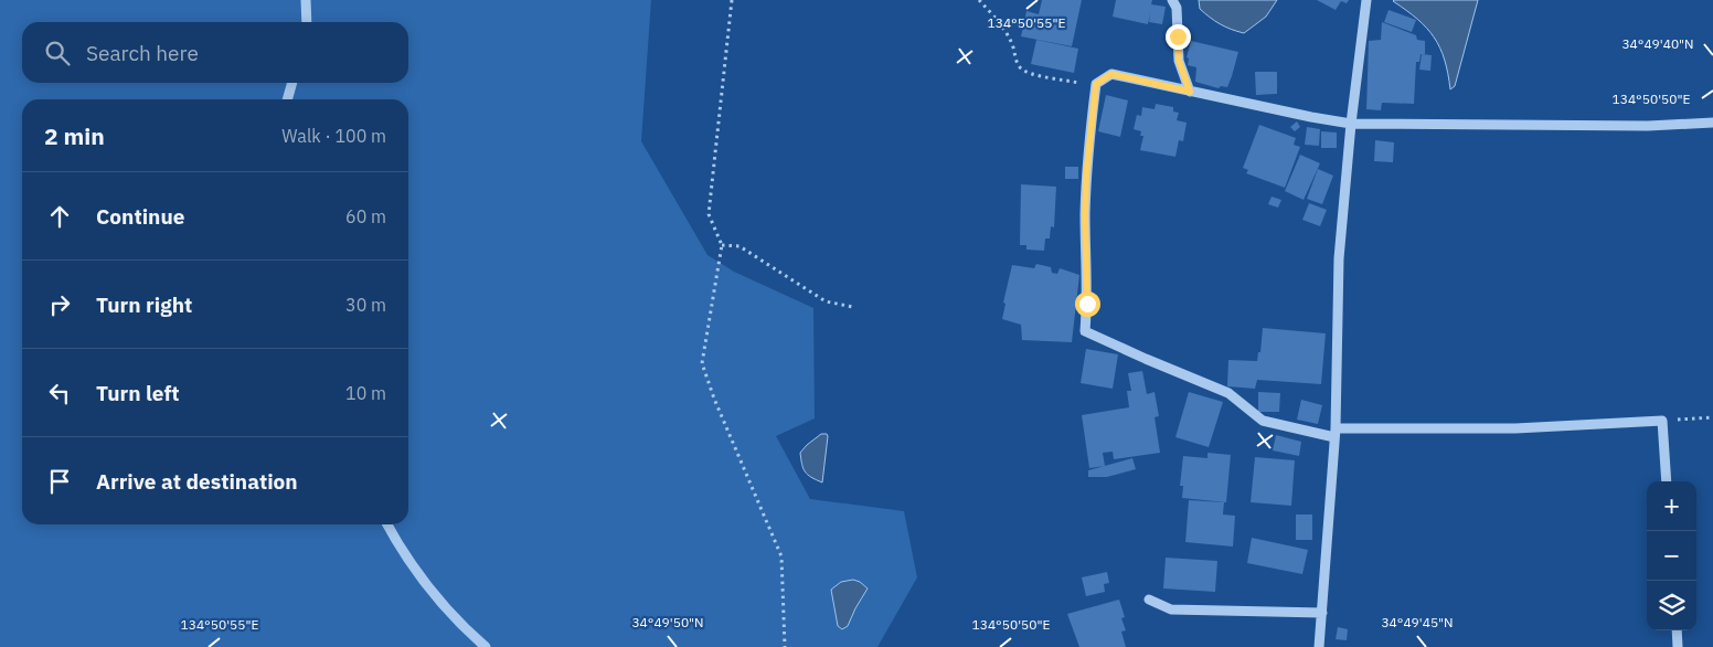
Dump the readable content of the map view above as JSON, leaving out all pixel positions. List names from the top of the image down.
{
  "page": {
    "search": "Search here",
    "heading": ["2 min", "Walk · 100 m"],
    "list": [
      ["Continue", "60 m"],
      ["Turn right", "30 m"],
      ["Turn left", "10 m"],
      "Arrive at destination"
    ],
    "map_buttons": ["+", "−"]
  },
  "coordinates": [
    "134°50'55\"E",
    "34°49'40\"N",
    "134°50'50\"E",
    "34°49'50\"N",
    "34°49'45\"N"
  ]
}
